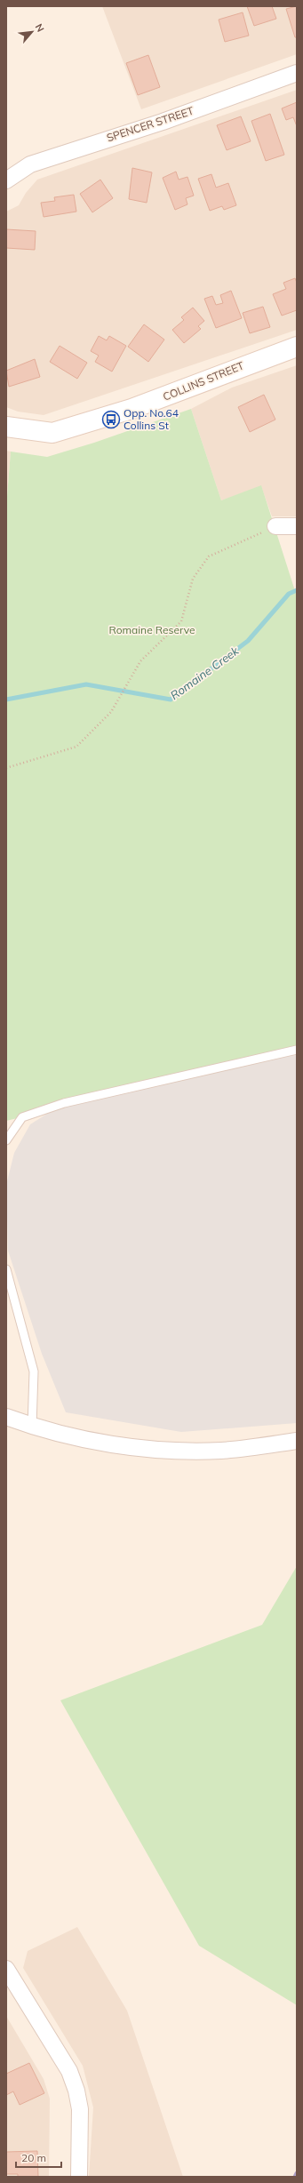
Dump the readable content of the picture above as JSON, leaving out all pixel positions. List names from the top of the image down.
{
  "streets": {
    "street": ["SPENCER STREET", "COLLINS STREET"]
  },
  "water": ["Romaine Creek"],
  "parks": ["Romaine Reserve"],
  "places": {
    "bus stop": ["Opp. No.64 Collins St"]
  },
  "scale_bar": "20 m",
  "north": "top right"
}
